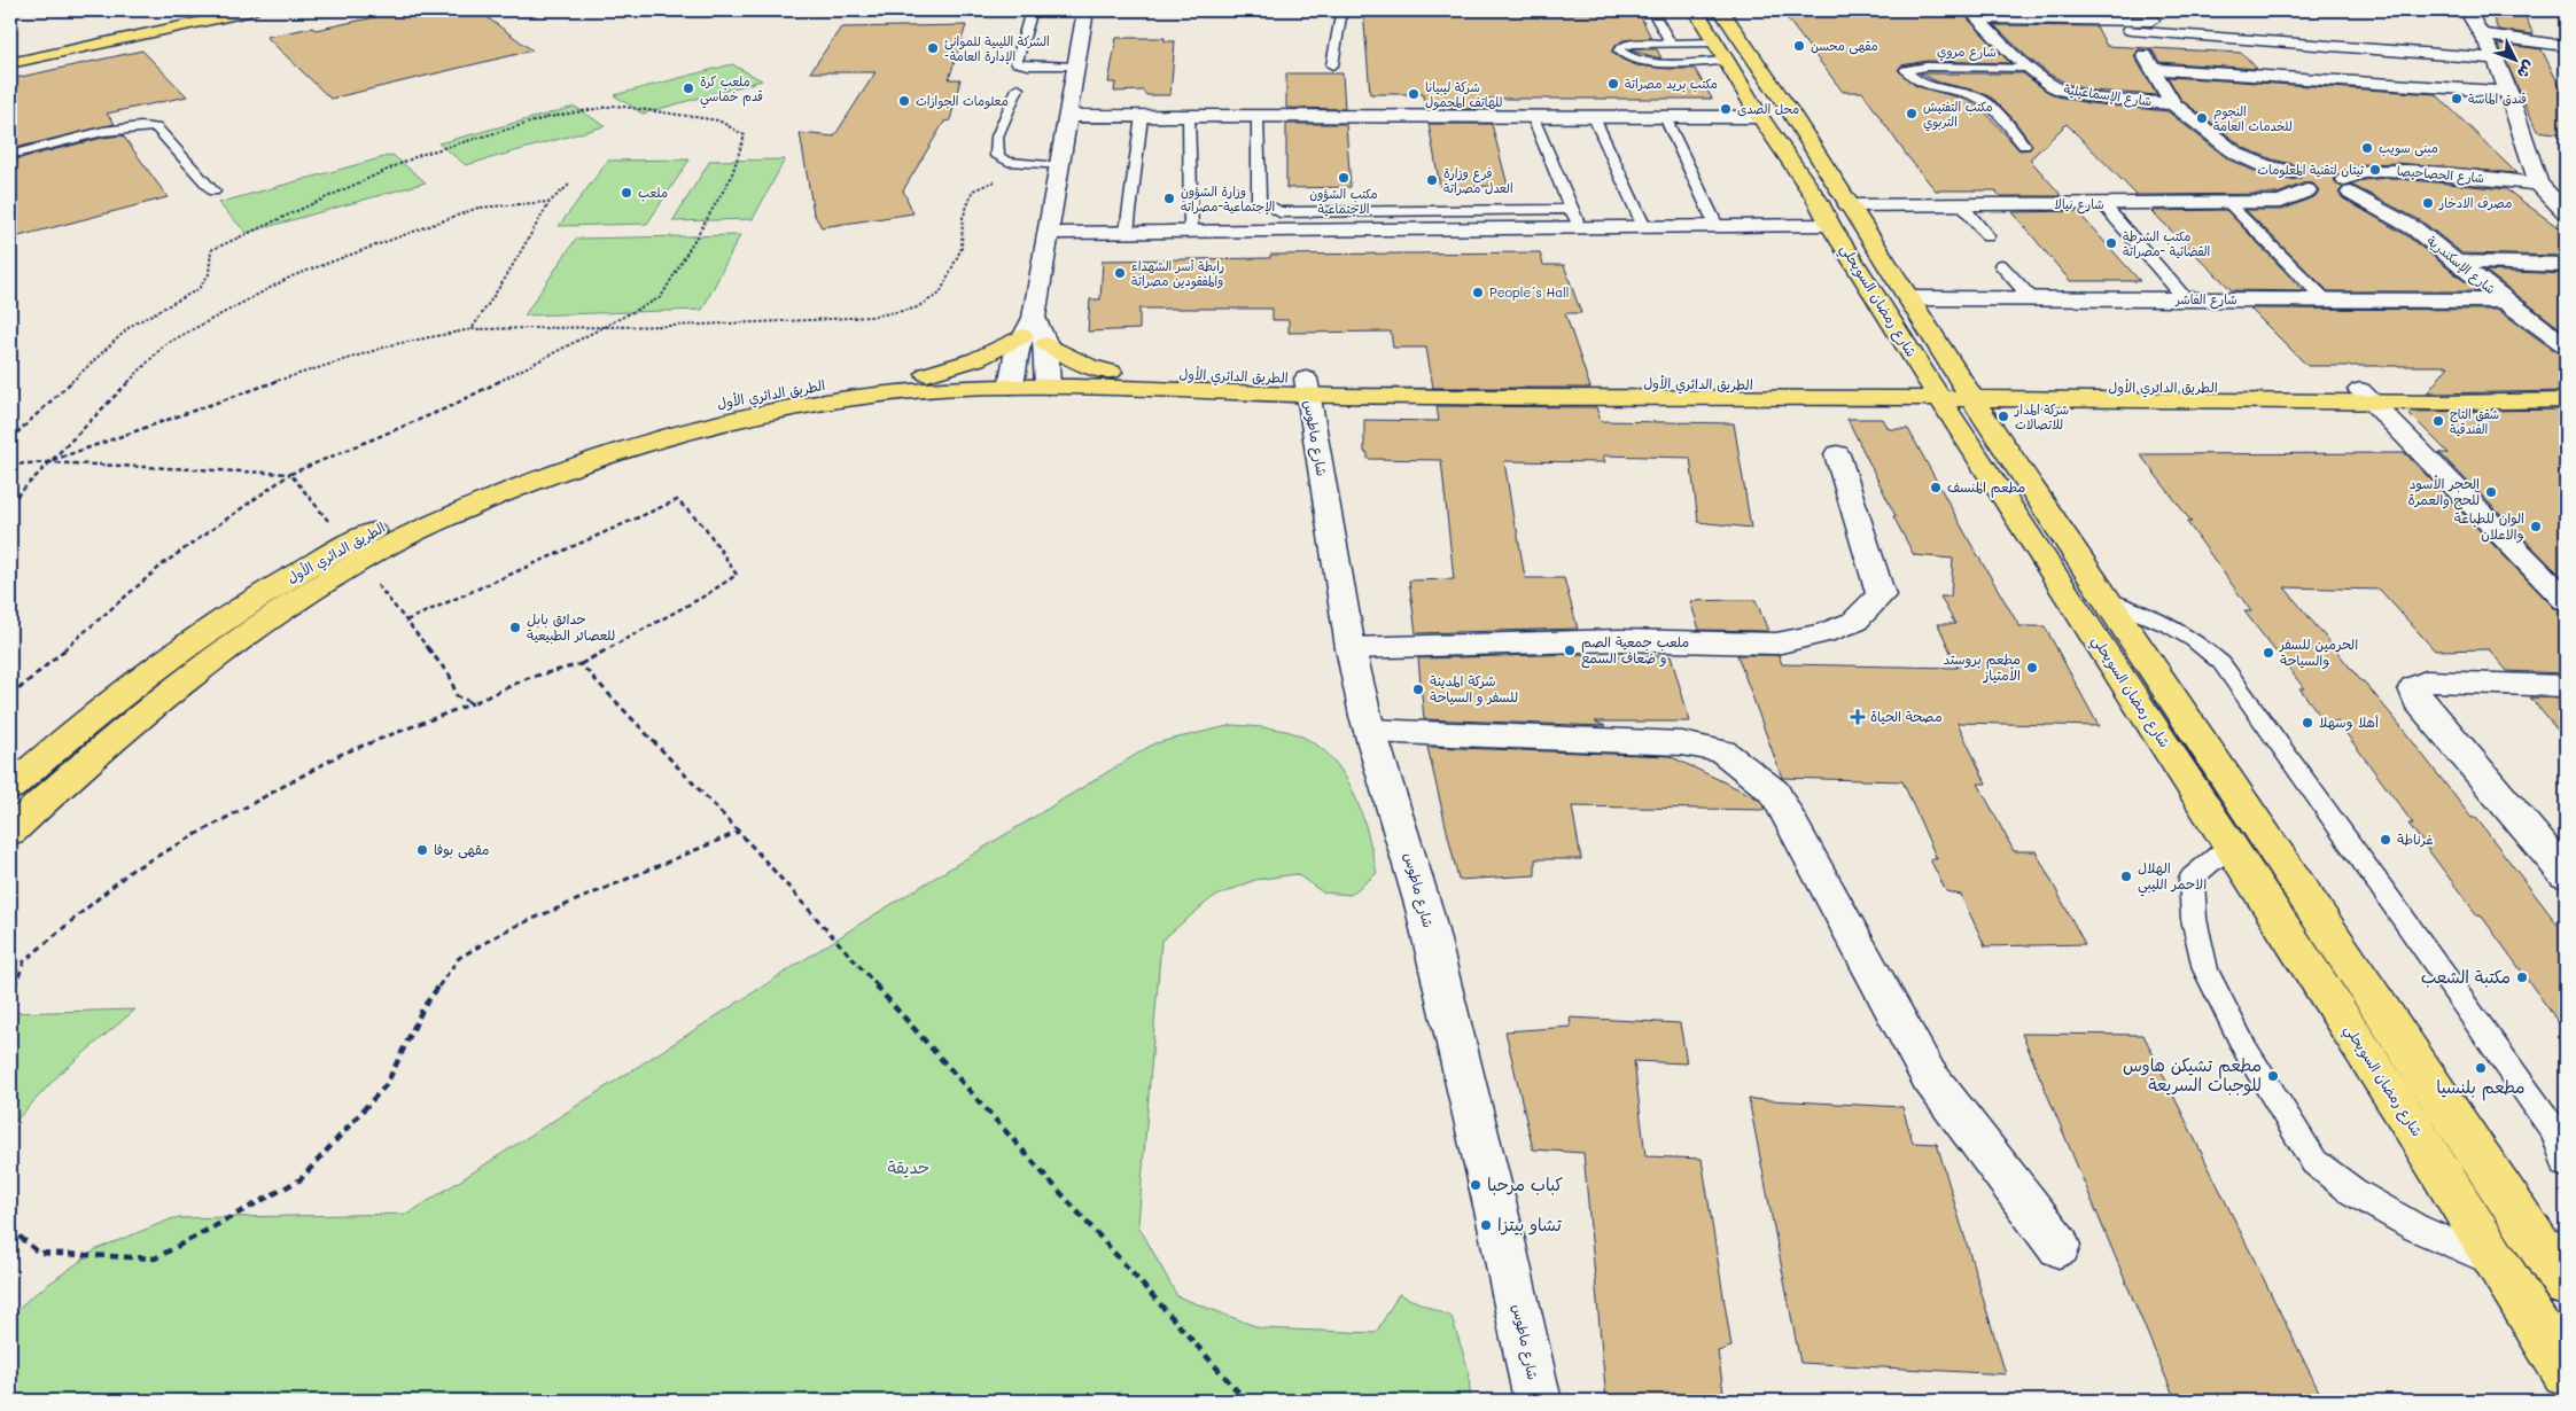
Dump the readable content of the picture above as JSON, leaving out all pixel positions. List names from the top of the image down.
{
  "streets": {
    "main road": ["شارع رمضان السويحلي", "الطريق الدائري الأول"],
    "street": [
      "شارع الإسماعيلية",
      "شارع الحصاحيصا",
      "شارع نيالا",
      "شارع الإسكندرية",
      "شارع الفاشر",
      "شارع ماطوس"
    ],
    "lane": ["شارع مروي"]
  },
  "crossings": [
    ["شارع مروي", "شارع الإسماعيلية"],
    ["شارع الحصاحيصا", "شارع الإسكندرية"],
    ["شارع نيالا", "شارع رمضان السويحلي"],
    ["شارع الإسكندرية", "شارع الفاشر"],
    ["شارع الفاشر", "شارع رمضان السويحلي"],
    ["شارع رمضان السويحلي", "الطريق الدائري الأول"],
    ["الطريق الدائري الأول", "شارع ماطوس"]
  ],
  "parks": ["حديقة"],
  "places": {
    "other": [
      "مقهى محسن",
      "الشركة الليبية للموانئ -الإدارة العامة",
      "مكتب بريد مصراتة",
      "ملعب كرة قدم خماسي",
      "شركة ليبيانا للهاتف المحمول",
      "فندق الماسة",
      "معلومات الجوازات",
      "محل الصدى",
      "مكتب التفتيش التربوي",
      "النجوم للخدمات العامة",
      "مبنى سويب",
      "تيتان لتقنية المعلومات",
      "مكتب الشؤون الاجتماعية",
      "فرع وزارة العدل مصراتة",
      "ملعب",
      "وزارة الشؤون الإجتماعية-مصراته",
      "مصرف الادخار",
      "مكتب الشرطة القضائية -مصراتة",
      "رابطة أسر الشهداء والمفقودين مصراتة",
      "People´s Hall",
      "شركة المدار للاتصالات",
      "شقق التاج الفندقية",
      "مطعم المنسف",
      "الحجر الأسود للحج والعمرة",
      "الوان للطباعة والاعلان",
      "حدائق بابل للعصائر الطبيعية",
      "ملعب جمعية الصم و ضعاف السمع",
      "الحرمين للسفر والسياحة",
      "مطعم بروستد الأمتياز",
      "شركة المدينة للسفر و السياحة",
      "أهلا وسهلا",
      "غرناطة",
      "مقهى بوفا",
      "الهلال الاحمر الليبي",
      "مكتبة الشعب",
      "مطعم بلنسيا",
      "مطعم تشيكن هاوس للوجبات السريعة",
      "كباب مرحبا",
      "تشاو بيتزا"
    ],
    "health": ["مصحة الحياة"]
  },
  "north": "bottom right"
}
